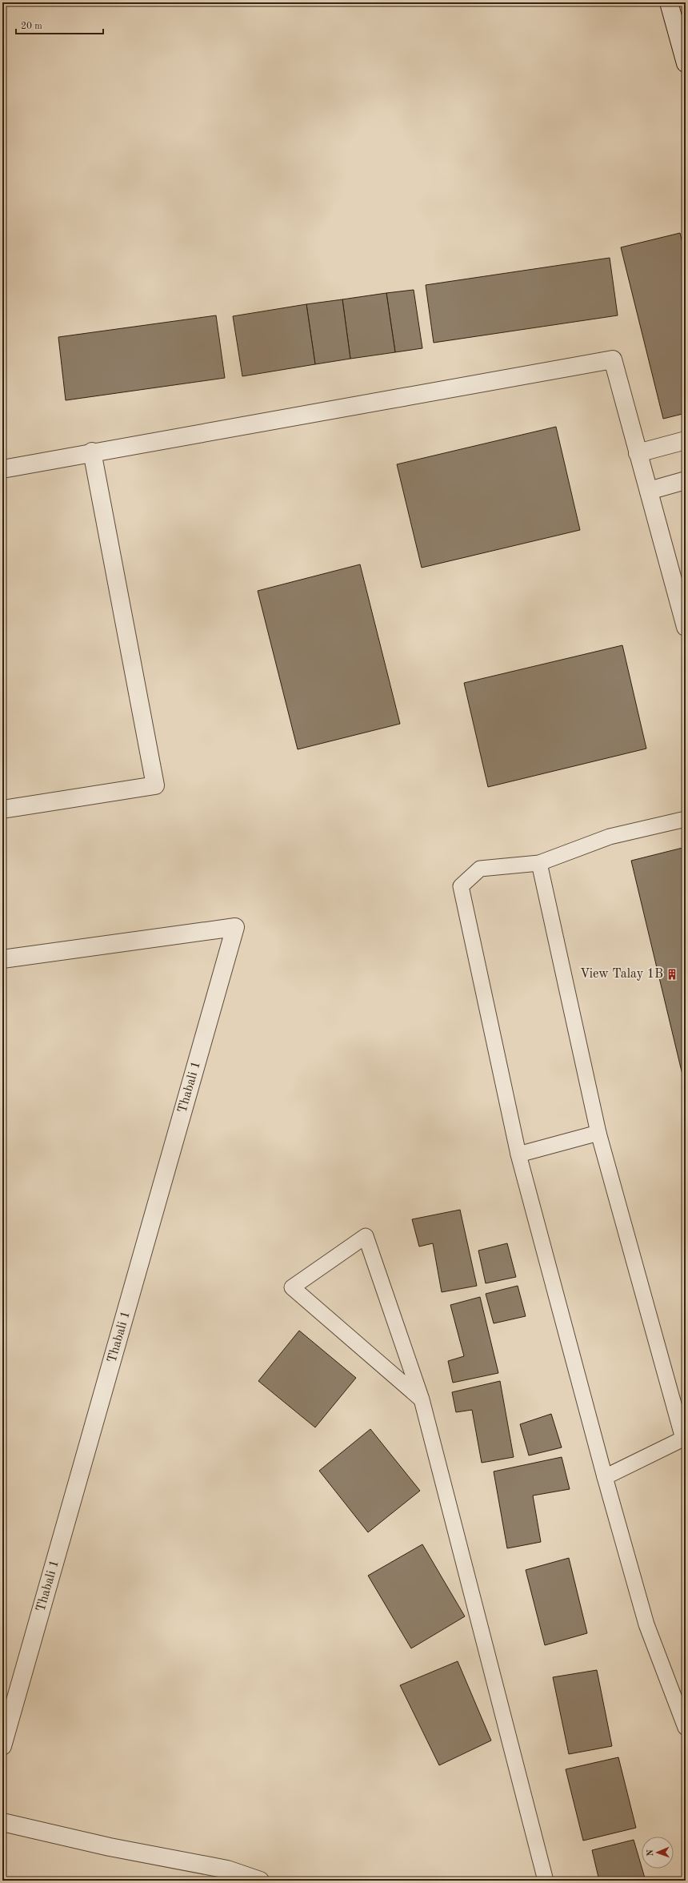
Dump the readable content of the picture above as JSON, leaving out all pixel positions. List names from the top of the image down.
{
  "streets": {
    "street": ["Thabali 1"]
  },
  "places": {
    "building": ["View Talay 1B"]
  },
  "scale_bar": "20 m",
  "north": "left"
}
